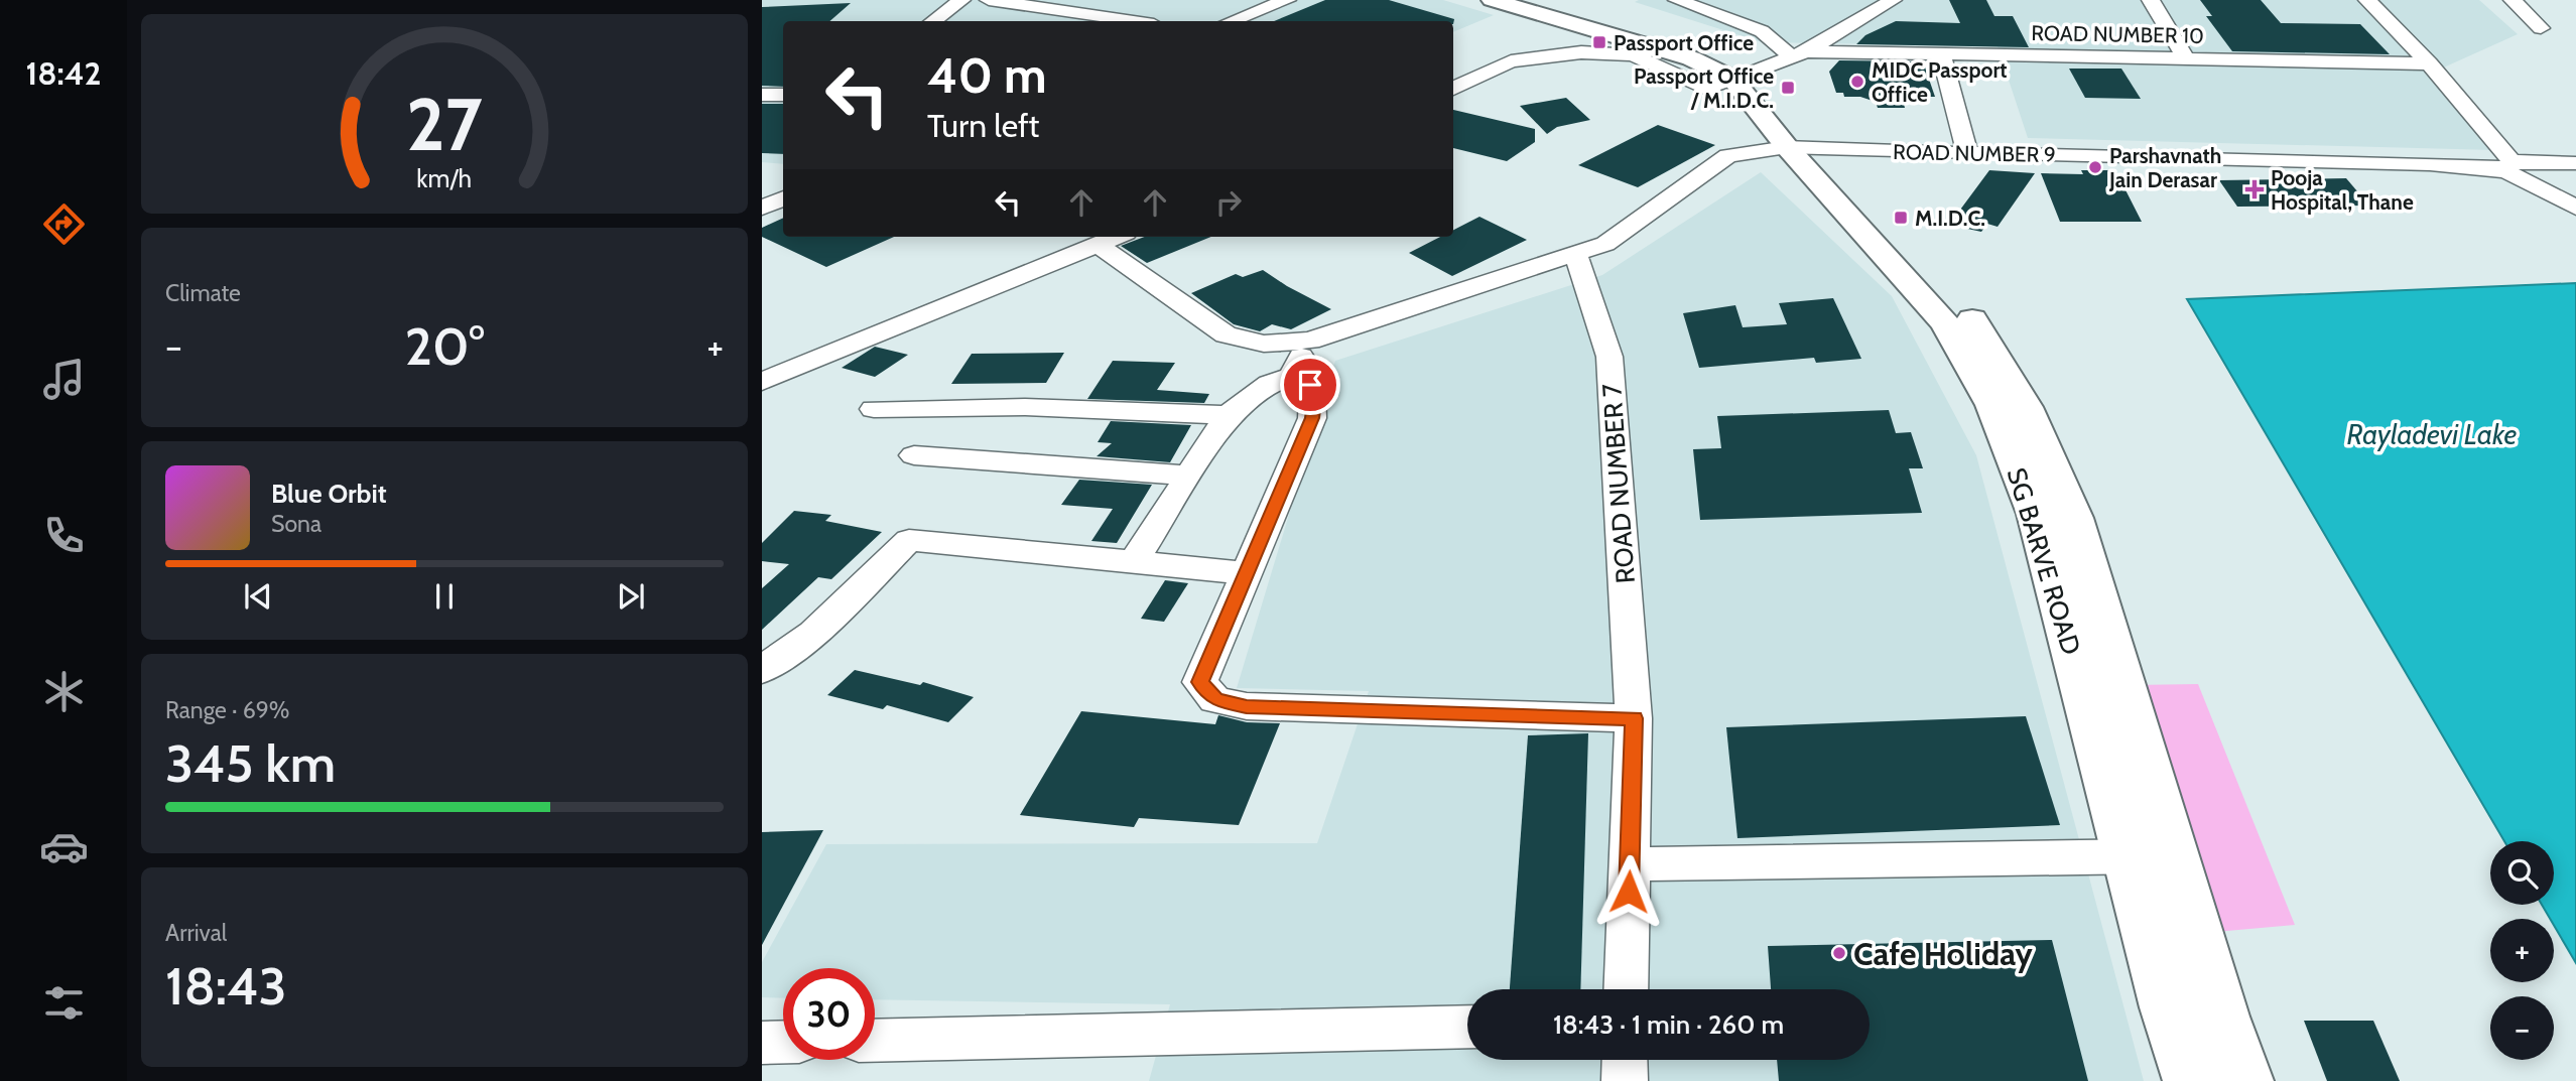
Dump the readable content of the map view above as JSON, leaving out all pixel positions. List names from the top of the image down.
{
  "streets": {
    "main road": ["SG BARVE ROAD"],
    "street": ["ROAD NUMBER 10", "ROAD NUMBER 9", "ROAD NUMBER 7"]
  },
  "crossings": [
    ["ROAD NUMBER 9", "ROAD NUMBER 7"],
    ["ROAD NUMBER 9", "SG BARVE ROAD"]
  ],
  "water": ["Rayladevi Lake"],
  "places": {
    "transit": ["Passport Office", "Passport Office / M.I.D.C.", "M.I.D.C."],
    "other": ["MIDC Passport Office", "Parshavnath Jain Derasar", "Cafe Holiday"],
    "health": ["Pooja Hospital, Thane"]
  },
  "page": {
    "tabs": "18:42",
    "turn": ["40 m", "Turn left"],
    "tile": [
      "Climate",
      ["Range · 69%", "345 km"],
      ["Arrival", "18:43"]
    ],
    "heat": ["−", "20°", "+"],
    "song": ["Blue Orbit", "Sona"],
    "map_buttons": ["+", "−"],
    "limit": "30",
    "trip": "18:43 · 1 min · 260 m",
    "gauge": ["27", "km/h"]
  }
}
